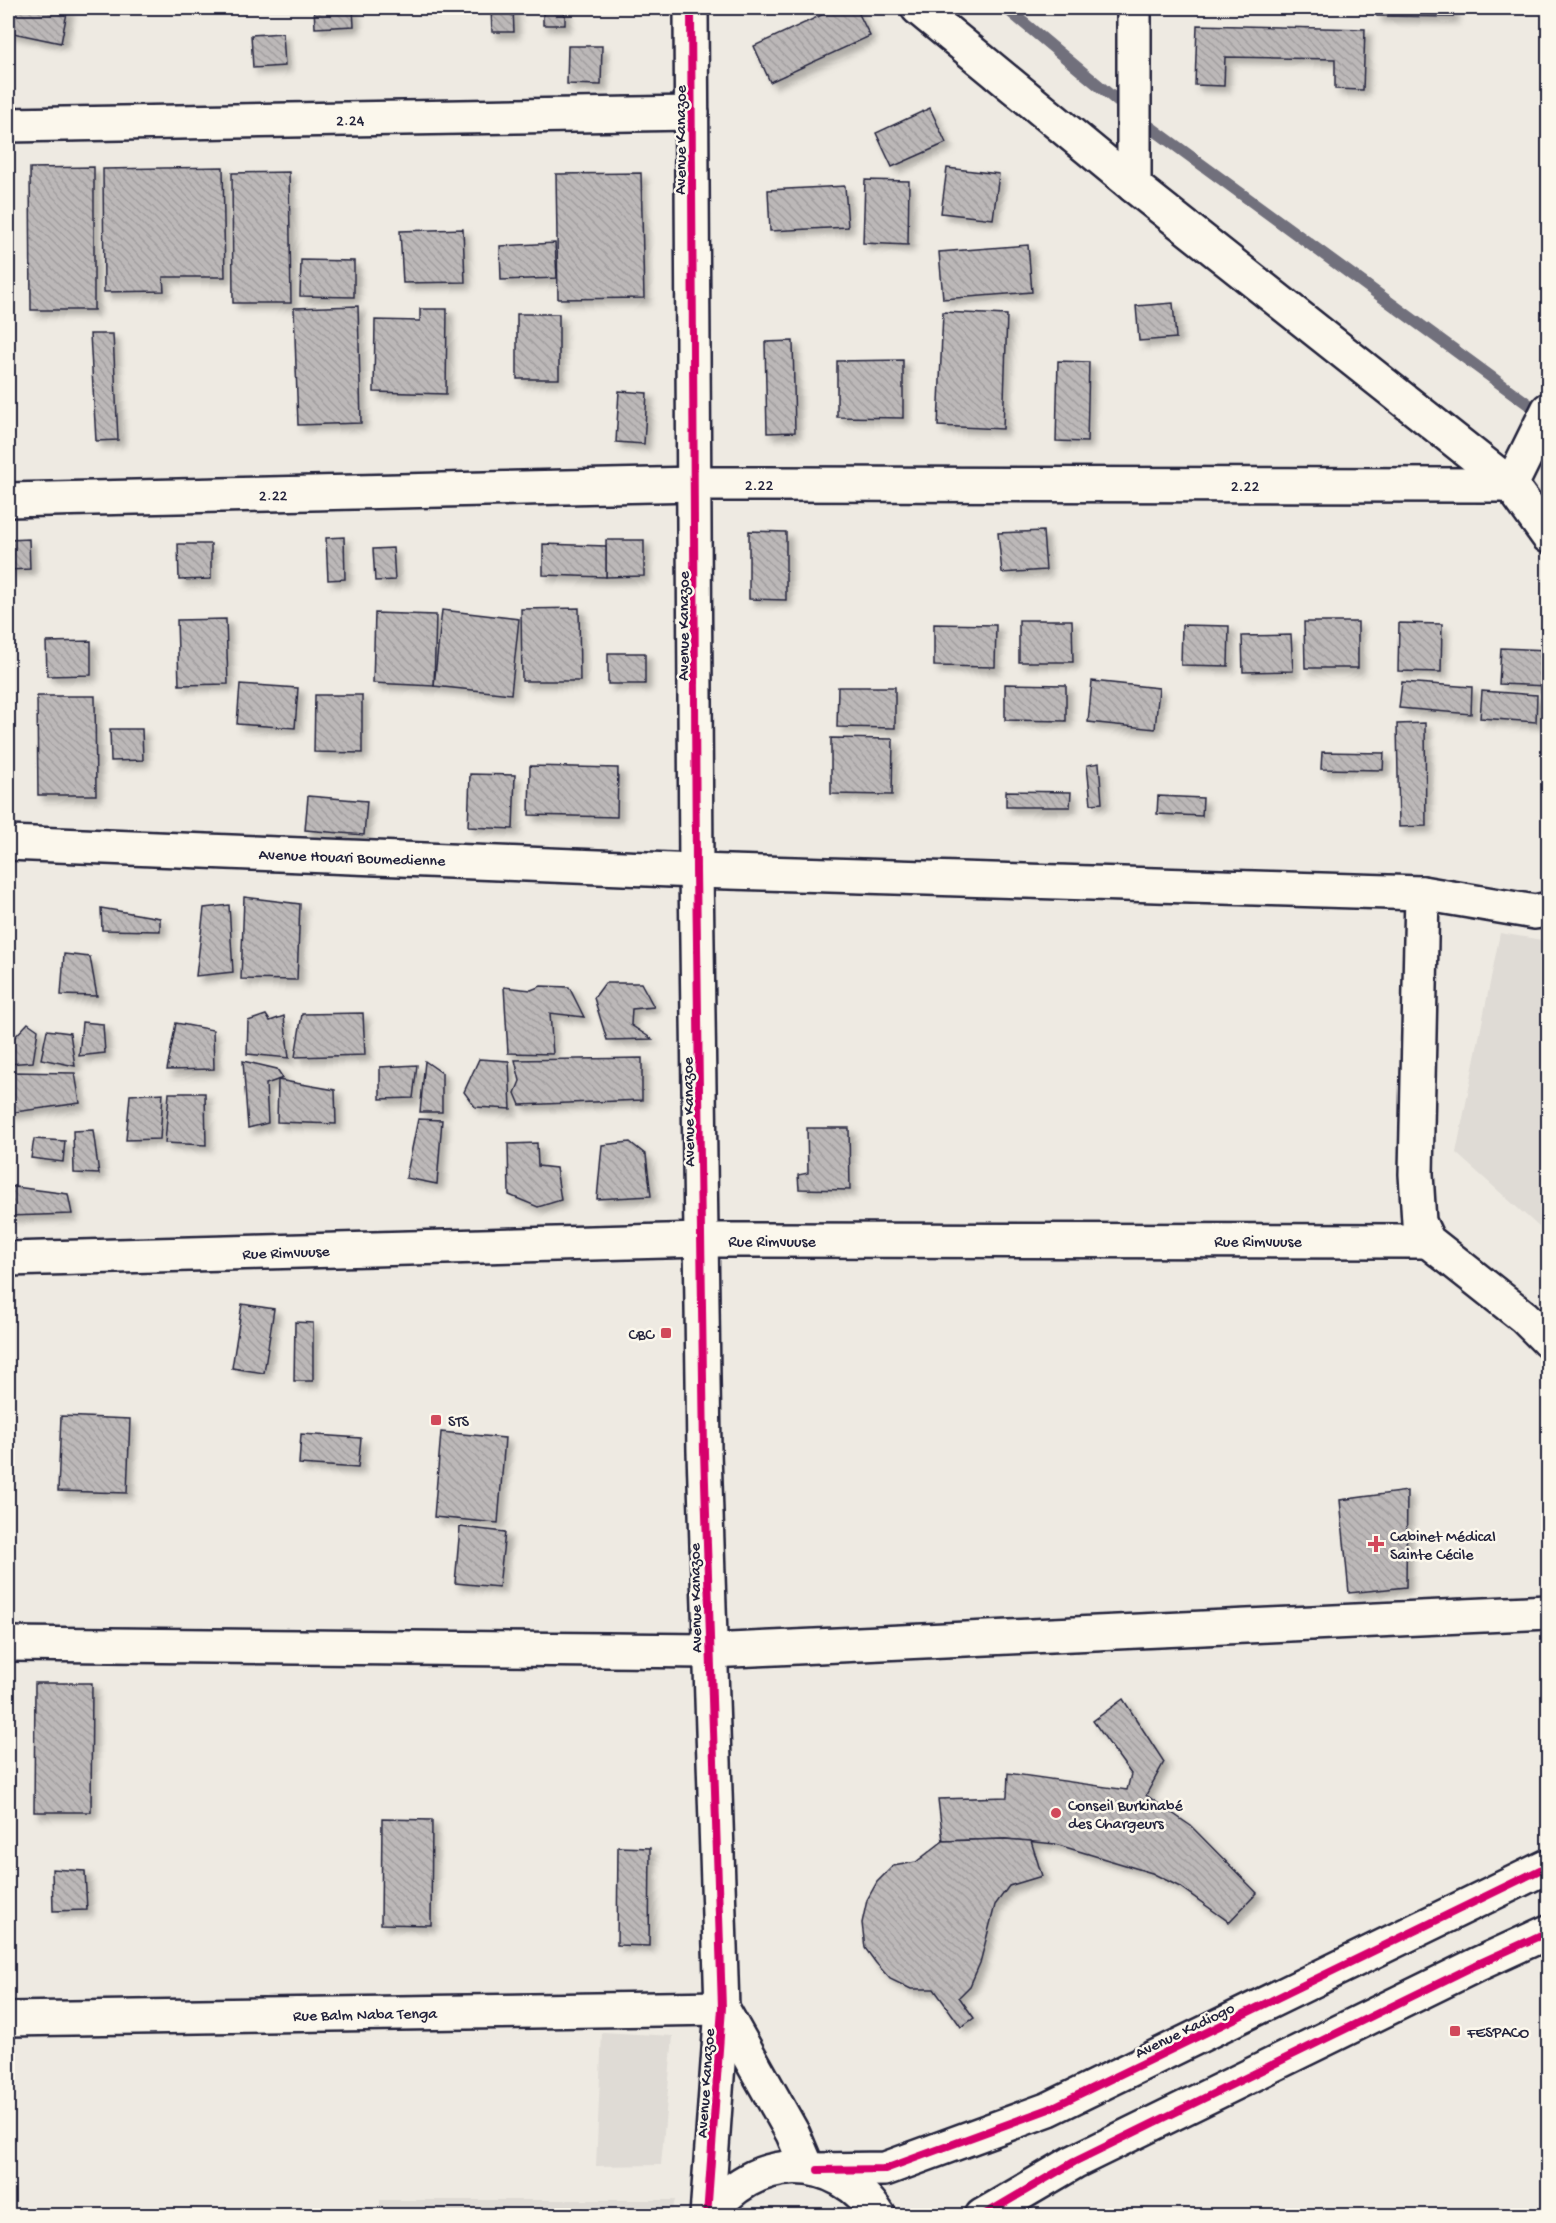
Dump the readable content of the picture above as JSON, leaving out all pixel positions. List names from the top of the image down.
{
  "streets": {
    "main road": [
      "2.24",
      "Avenue Kanazoe",
      "2.22",
      "Avenue Houari Boumedienne",
      "Rue Rimvuuse",
      "Rue Balm Naba Tenga",
      "Avenue Kadiogo"
    ]
  },
  "crossings": [
    ["2.24", "Avenue Kanazoe"],
    ["Avenue Kanazoe", "2.22"],
    ["Avenue Kanazoe", "Avenue Houari Boumedienne"],
    ["Avenue Kanazoe", "Rue Rimvuuse"],
    ["Avenue Kanazoe", "Rue Balm Naba Tenga"],
    ["Avenue Kanazoe", "Avenue Kadiogo"]
  ],
  "places": {
    "transit": ["CBC", "STS", "FESPACO"],
    "health": ["Cabinet Médical Sainte Cécile"],
    "other": ["Conseil Burkinabé des Chargeurs"]
  }
}
